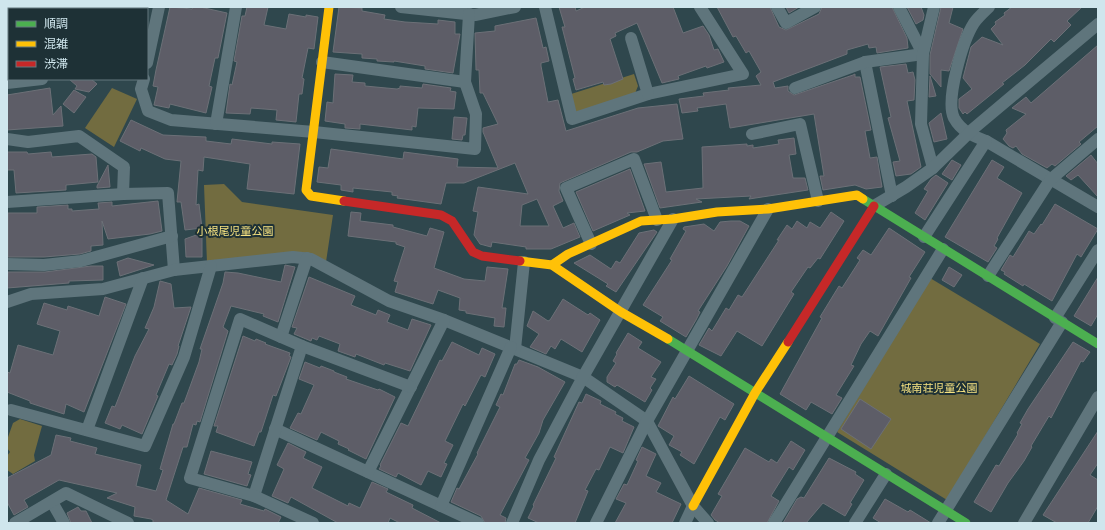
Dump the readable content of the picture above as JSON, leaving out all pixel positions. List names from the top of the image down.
{
  "parks": ["小根尾児童公園", "城南荘児童公園"],
  "legend": ["順調", "混雑", "渋滞"]
}
